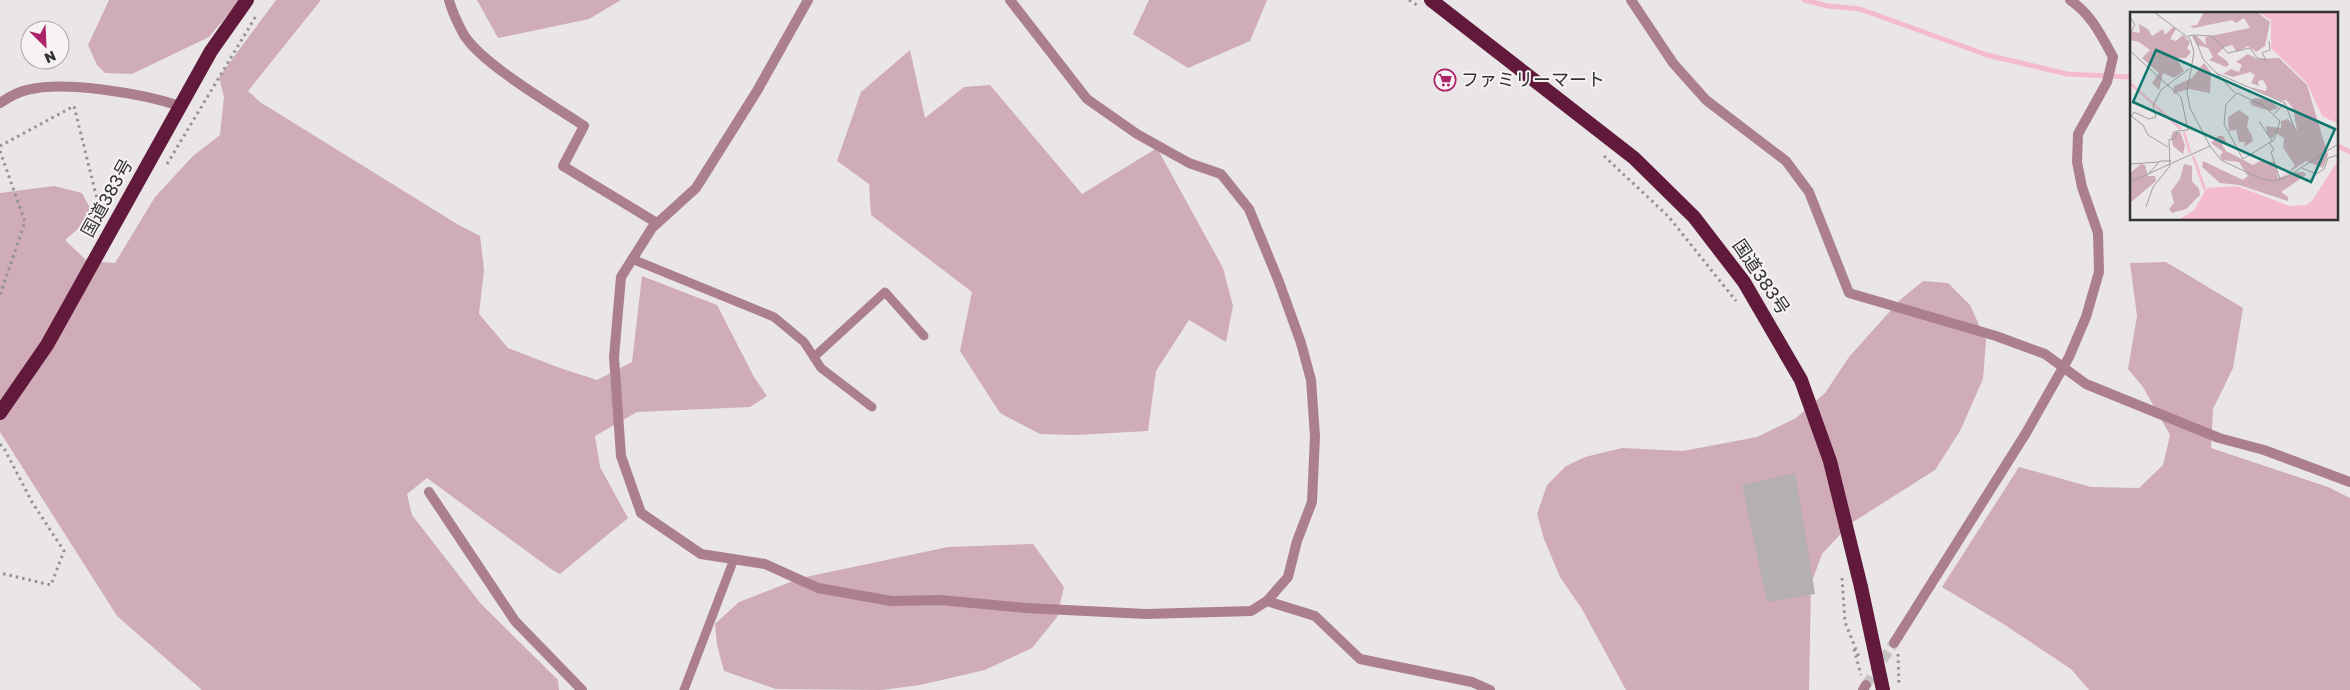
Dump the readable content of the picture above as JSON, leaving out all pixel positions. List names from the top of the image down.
{
  "streets": {
    "highway": ["国道383号"]
  },
  "places": {
    "supermarket": ["ファミリーマート"]
  },
  "north": "bottom right"
}
